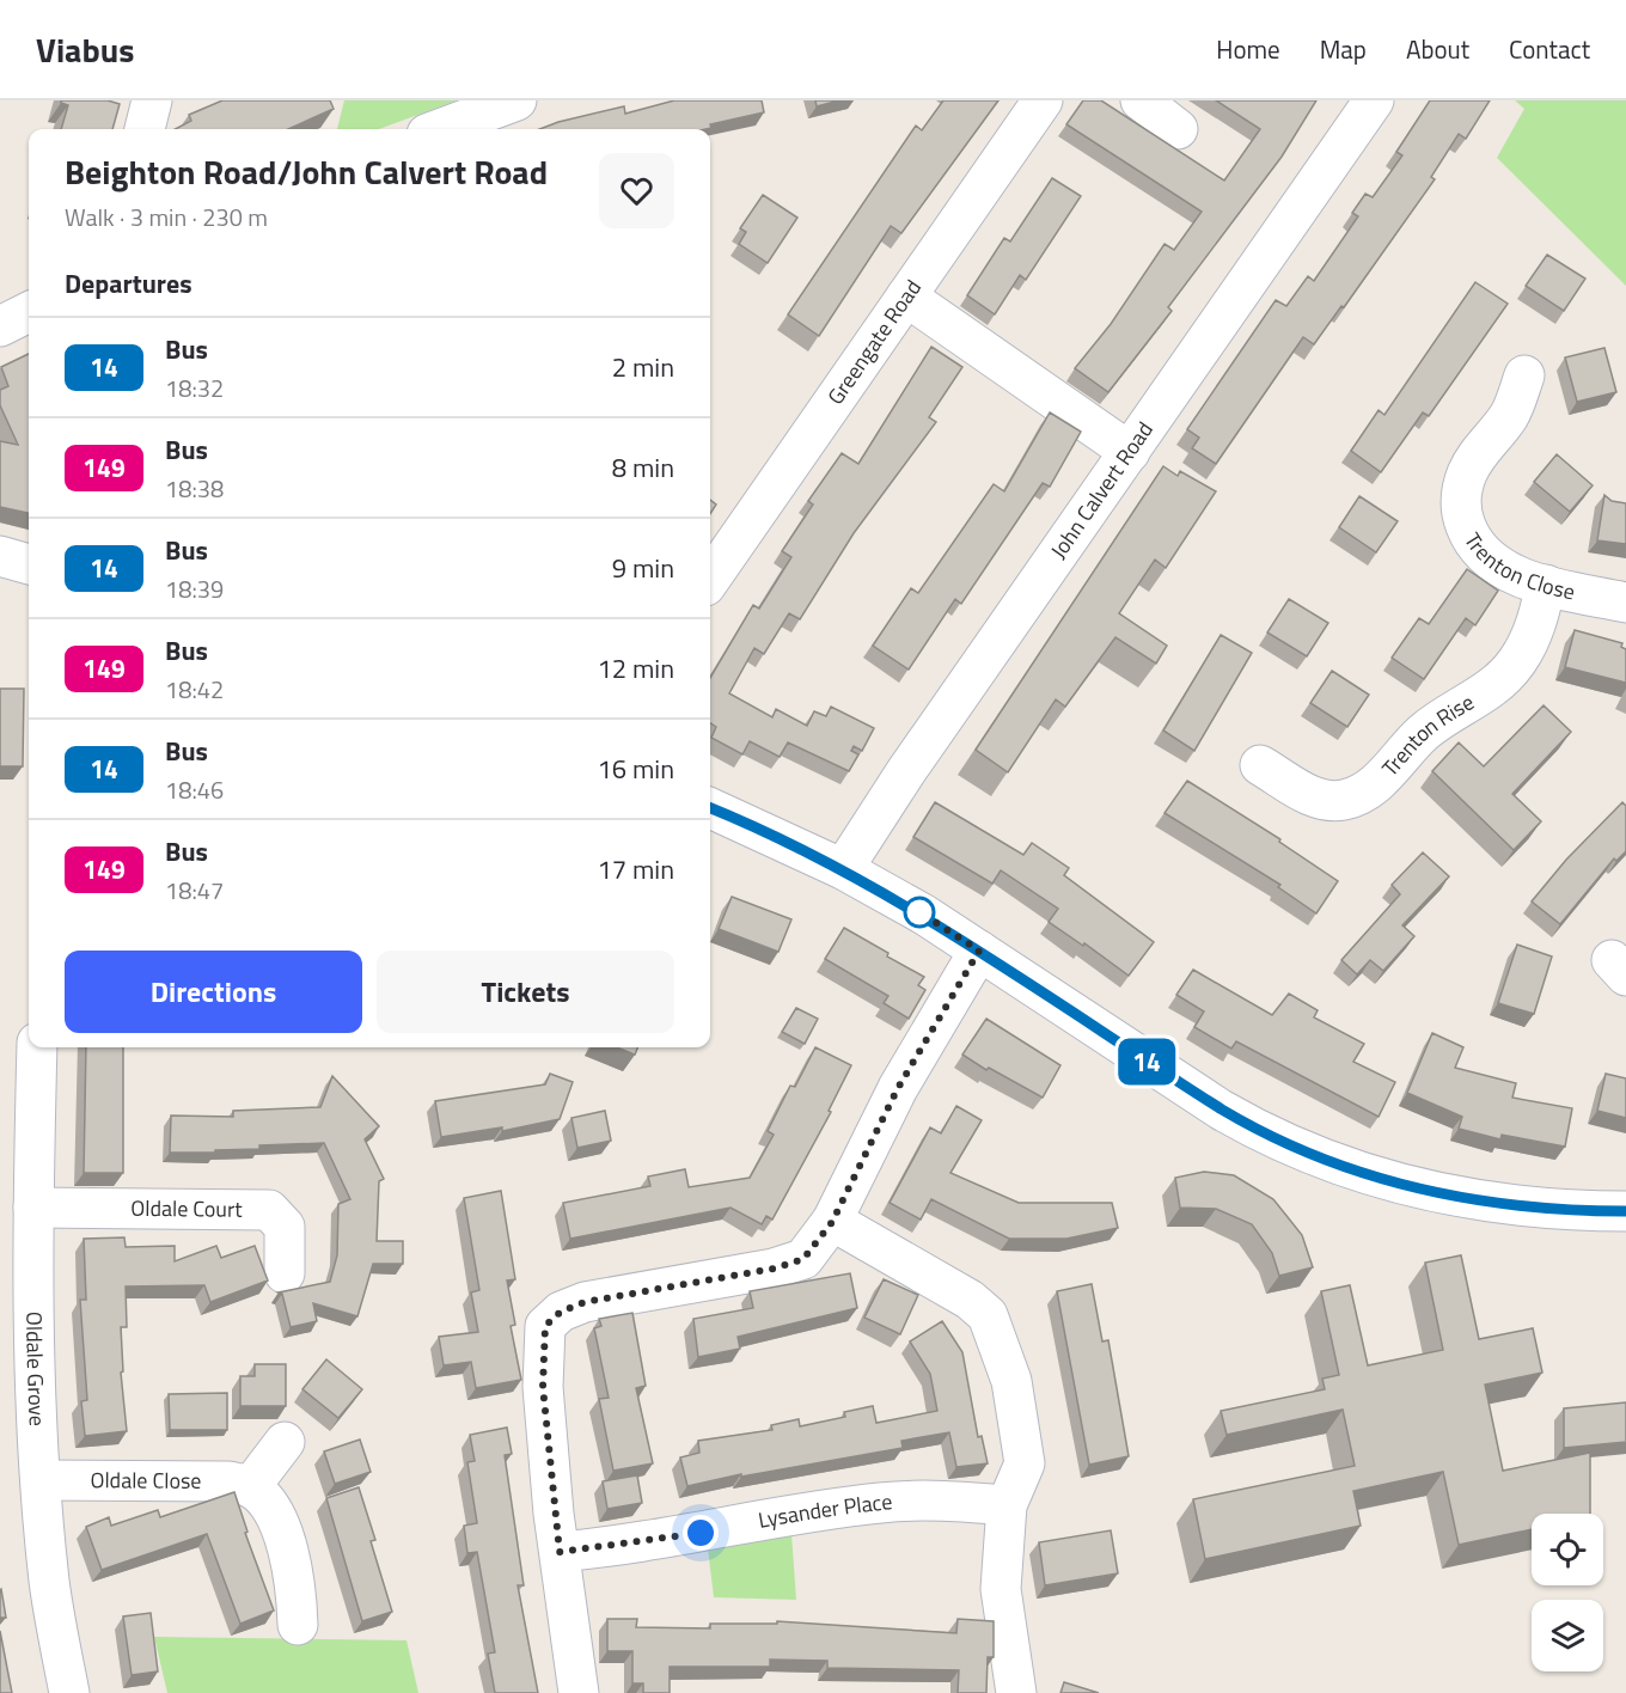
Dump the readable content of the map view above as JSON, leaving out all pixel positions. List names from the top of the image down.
{
  "streets": {
    "street": [
      "Greengate Road",
      "John Calvert Road",
      "Trenton Close",
      "Trenton Rise",
      "Oldale Court",
      "Oldale Grove",
      "Oldale Close",
      "Lysander Place"
    ]
  },
  "crossings": [
    ["Trenton Close", "Trenton Rise"],
    ["Oldale Court", "Oldale Grove"],
    ["Oldale Grove", "Oldale Close"]
  ],
  "lines": ["bus line 14"],
  "page": {
    "header": "Viabus",
    "nav": [
      "Home",
      "Map",
      "About",
      "Contact"
    ],
    "on_map": "14",
    "heading": [
      ["Beighton Road/John Calvert Road", "Walk · 3 min · 230 m"],
      "Departures"
    ],
    "list": [
      {
        "mark": "14",
        "name": "Bus",
        "note": "18:32",
        "value": "2 min"
      },
      {
        "mark": "149",
        "name": "Bus",
        "note": "18:38",
        "value": "8 min"
      },
      {
        "mark": "14",
        "name": "Bus",
        "note": "18:39",
        "value": "9 min"
      },
      {
        "mark": "149",
        "name": "Bus",
        "note": "18:42",
        "value": "12 min"
      },
      {
        "mark": "14",
        "name": "Bus",
        "note": "18:46",
        "value": "16 min"
      },
      {
        "mark": "149",
        "name": "Bus",
        "note": "18:47",
        "value": "17 min"
      }
    ],
    "buttons": ["Directions", "Tickets"]
  }
}
